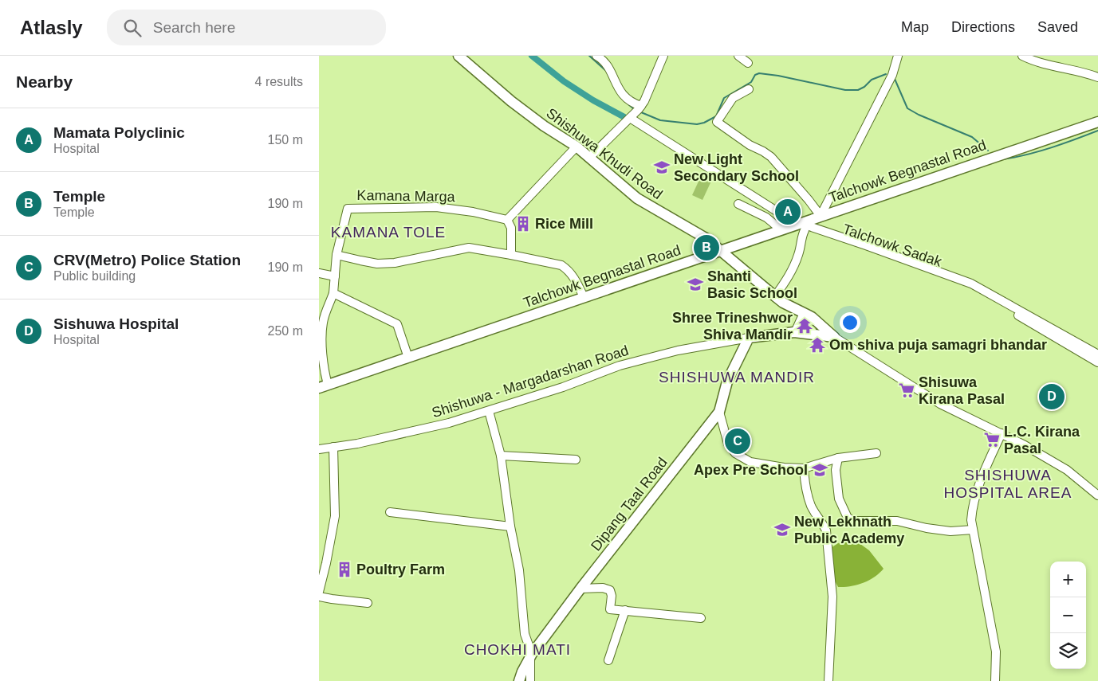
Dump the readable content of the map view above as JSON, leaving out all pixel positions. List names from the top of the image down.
{
  "streets": {
    "main road": ["Shishuwa Khudi Road", "Talchowk Begnastal Road", "Dipang Taal Road"],
    "street": ["Kamana Marga", "Talchowk Sadak", "Shishuwa - Margadarshan Road"]
  },
  "crossings": [
    ["Shishuwa Khudi Road", "Talchowk Begnastal Road"],
    ["Talchowk Begnastal Road", "Kamana Marga"],
    ["Talchowk Begnastal Road", "Talchowk Sadak"],
    ["Shishuwa - Margadarshan Road", "Dipang Taal Road"]
  ],
  "districts": [
    "KAMANA TOLE",
    "SHISHUWA MANDIR",
    "SHISHUWA HOSPITAL AREA",
    "CHOKHI MATI"
  ],
  "places": {
    "school or university": [
      "New Light Secondary School",
      "Shanti Basic School",
      "Apex Pre School",
      "New Lekhnath Public Academy"
    ],
    "building": ["Rice Mill", "Poultry Farm"],
    "temple": ["Shree Trineshwor Shiva Mandir", "Om shiva puja samagri bhandar"],
    "supermarket": ["Shisuwa Kirana Pasal", "L.C. Kirana Pasal"]
  },
  "page": {
    "header": "Atlasly",
    "search": "Search here",
    "nav": ["Map", "Directions", "Saved"],
    "heading": ["Nearby", "4 results"],
    "list": [
      {
        "mark": "A",
        "name": "Mamata Polyclinic",
        "note": "Hospital",
        "value": "150 m"
      },
      {
        "mark": "B",
        "name": "Temple",
        "note": "Temple",
        "value": "190 m"
      },
      {
        "mark": "C",
        "name": "CRV(Metro) Police Station",
        "note": "Public building",
        "value": "190 m"
      },
      {
        "mark": "D",
        "name": "Sishuwa Hospital",
        "note": "Hospital",
        "value": "250 m"
      }
    ],
    "pins": [
      "A",
      "B",
      "D",
      "C"
    ],
    "map_buttons": ["+", "−"]
  }
}
